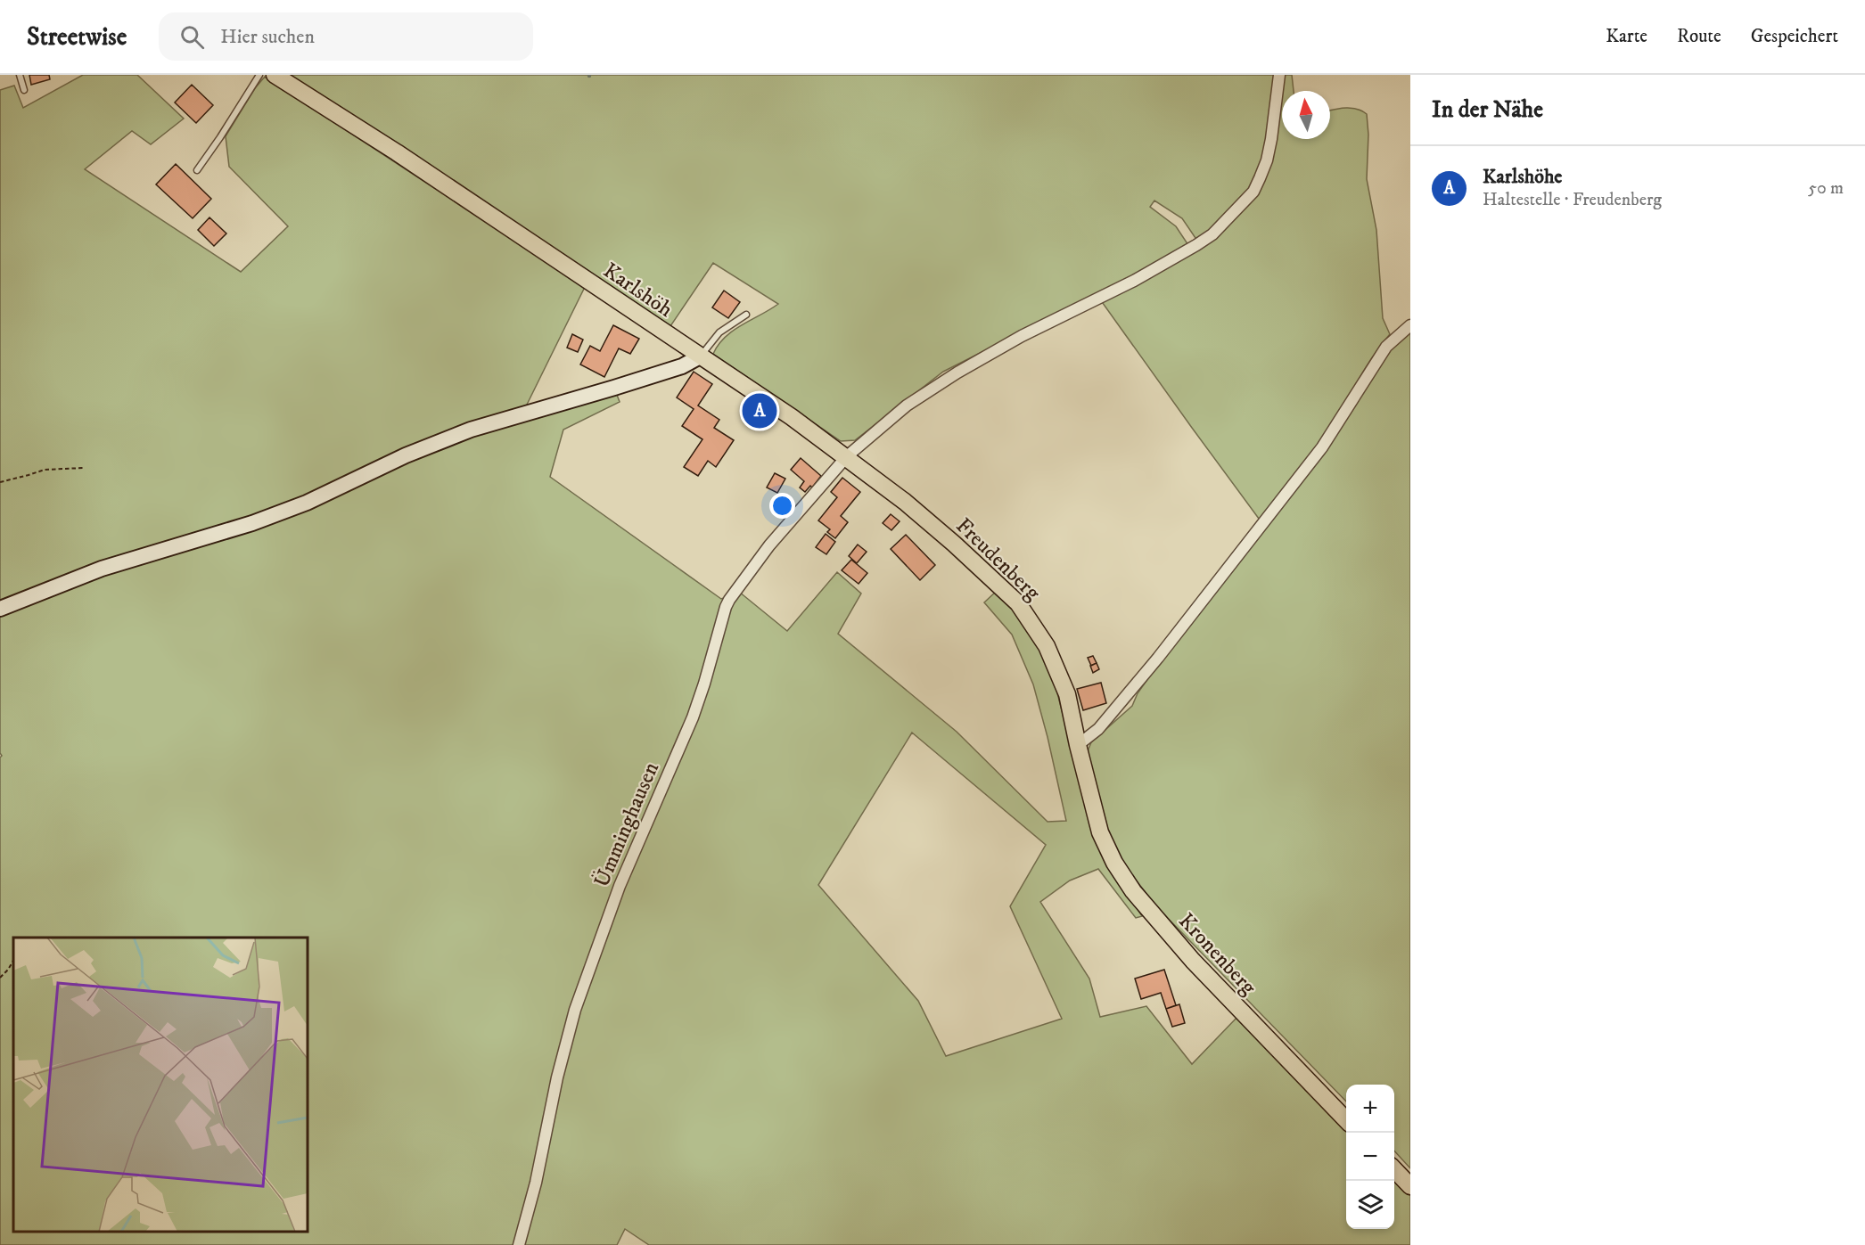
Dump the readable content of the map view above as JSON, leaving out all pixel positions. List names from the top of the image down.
{
  "streets": {
    "main road": ["Karlshöh", "Freudenberg", "Kronenberg"],
    "street": ["Ümminghausen"]
  },
  "crossings": [
    ["Karlshöh", "Freudenberg"],
    ["Freudenberg", "Ümminghausen"],
    ["Freudenberg", "Kronenberg"]
  ],
  "north": "top",
  "page": {
    "header": "Streetwise",
    "search": "Hier suchen",
    "nav": ["Karte", "Route", "Gespeichert"],
    "heading": "In der Nähe",
    "list": [
      {
        "mark": "A",
        "name": "Karlshöhe",
        "note": "Haltestelle · Freudenberg",
        "value": "50 m"
      }
    ],
    "pins": "A",
    "map_buttons": ["+", "−"]
  }
}
